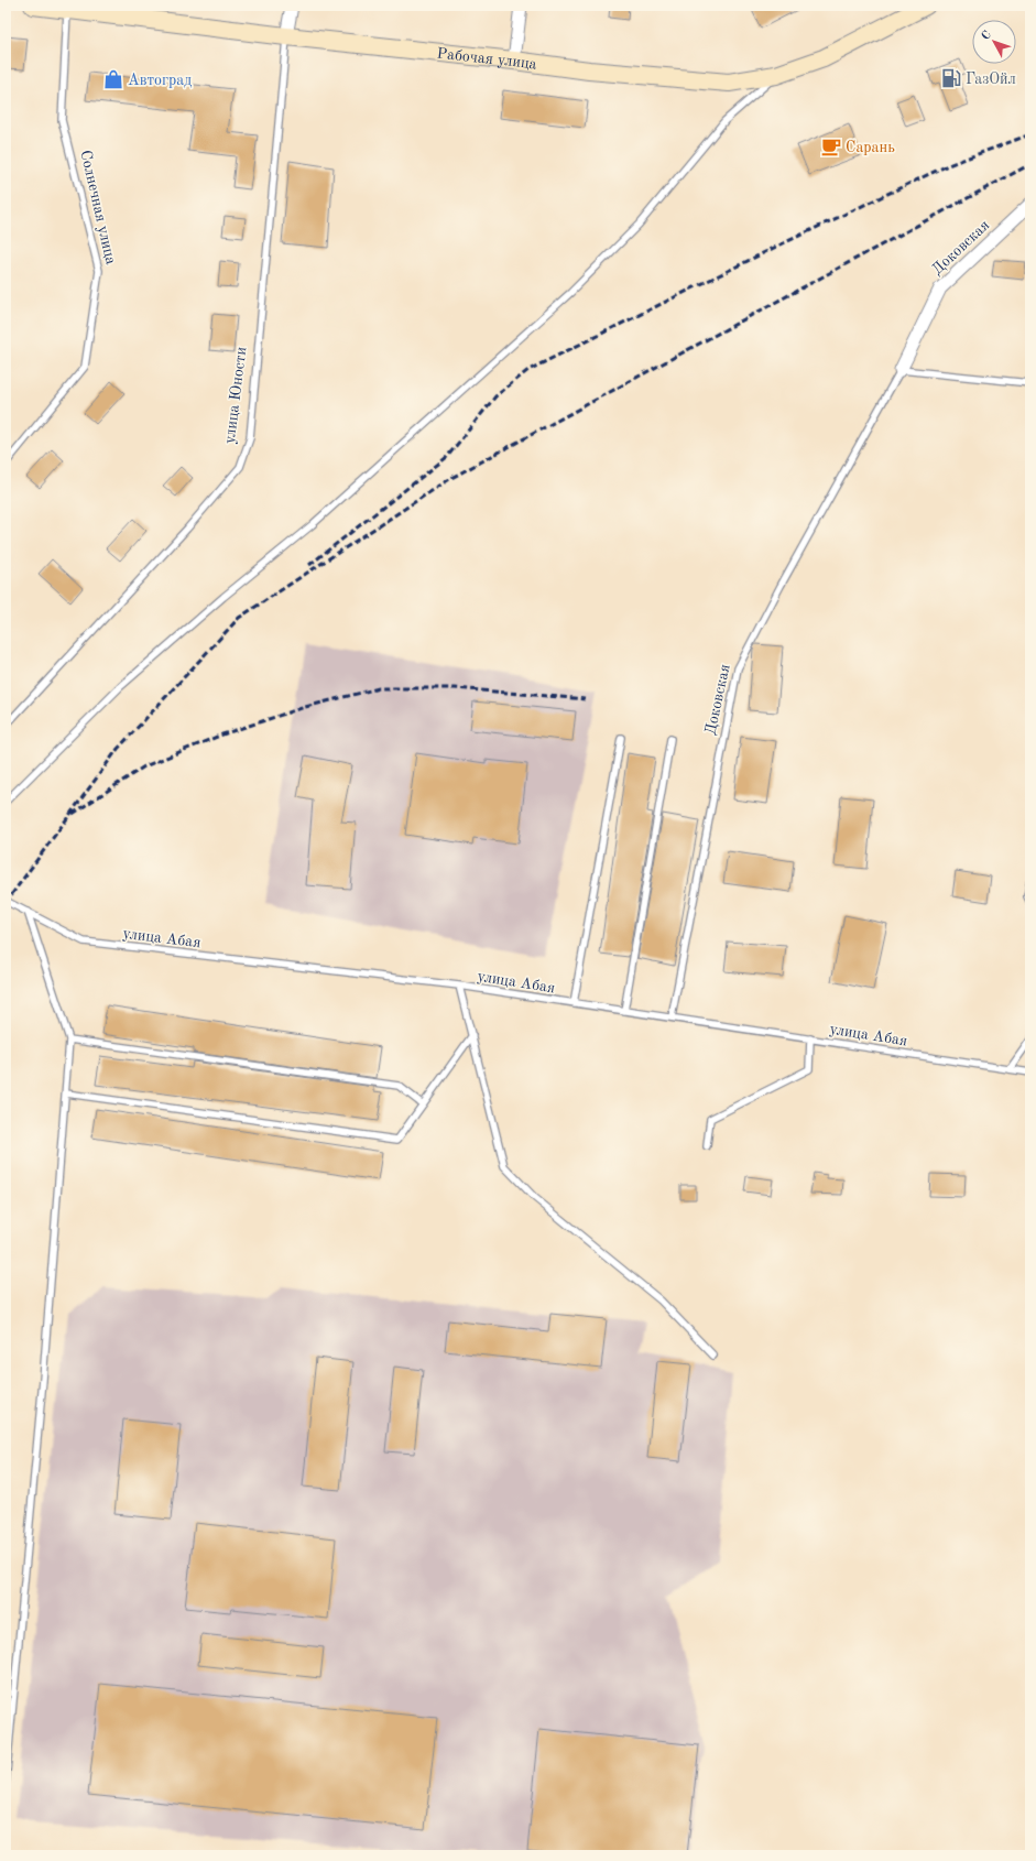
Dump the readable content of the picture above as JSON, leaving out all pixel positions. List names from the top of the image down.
{
  "streets": {
    "main road": ["Рабочая улица"],
    "street": ["Доковская", "улица Юности"],
    "lane": ["Солнечная улица", "улица Абая"]
  },
  "crossings": [
    ["Рабочая улица", "Солнечная улица"],
    ["Рабочая улица", "улица Юности"],
    ["Доковская", "улица Абая"]
  ],
  "places": {
    "fuel station": ["ГазОйл"],
    "shop": ["Автоград"],
    "cafe": ["Сарань"]
  },
  "north": "top left"
}
